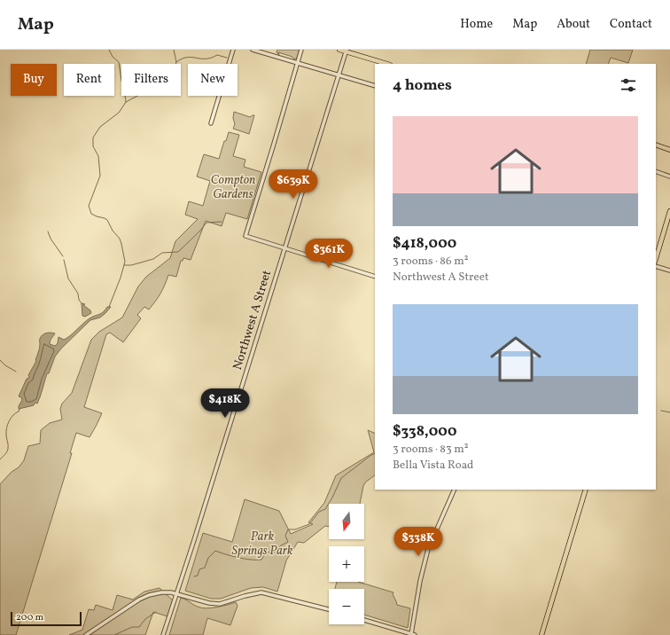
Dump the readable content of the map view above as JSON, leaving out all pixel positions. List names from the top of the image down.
{
  "streets": {
    "street": ["Northwest A Street"]
  },
  "parks": ["Compton Gardens", "Park Springs Park"],
  "scale_bar": "200 m",
  "north": "bottom",
  "page": {
    "header": "Map",
    "nav": [
      "Home",
      "Map",
      "About",
      "Contact"
    ],
    "chip": [
      "Buy",
      "Rent",
      "Filters",
      "New"
    ],
    "heading": "4 homes",
    "list": [
      {
        "name": "$418,000",
        "note": "3 rooms · 86 m² · Northwest A Street"
      },
      {
        "name": "$338,000",
        "note": "3 rooms · 83 m² · Bella Vista Road"
      }
    ],
    "price": [
      "$639K",
      "$361K",
      "$418K",
      "$338K"
    ],
    "map_buttons": ["+", "−"],
    "scale": "200 m"
  }
}
